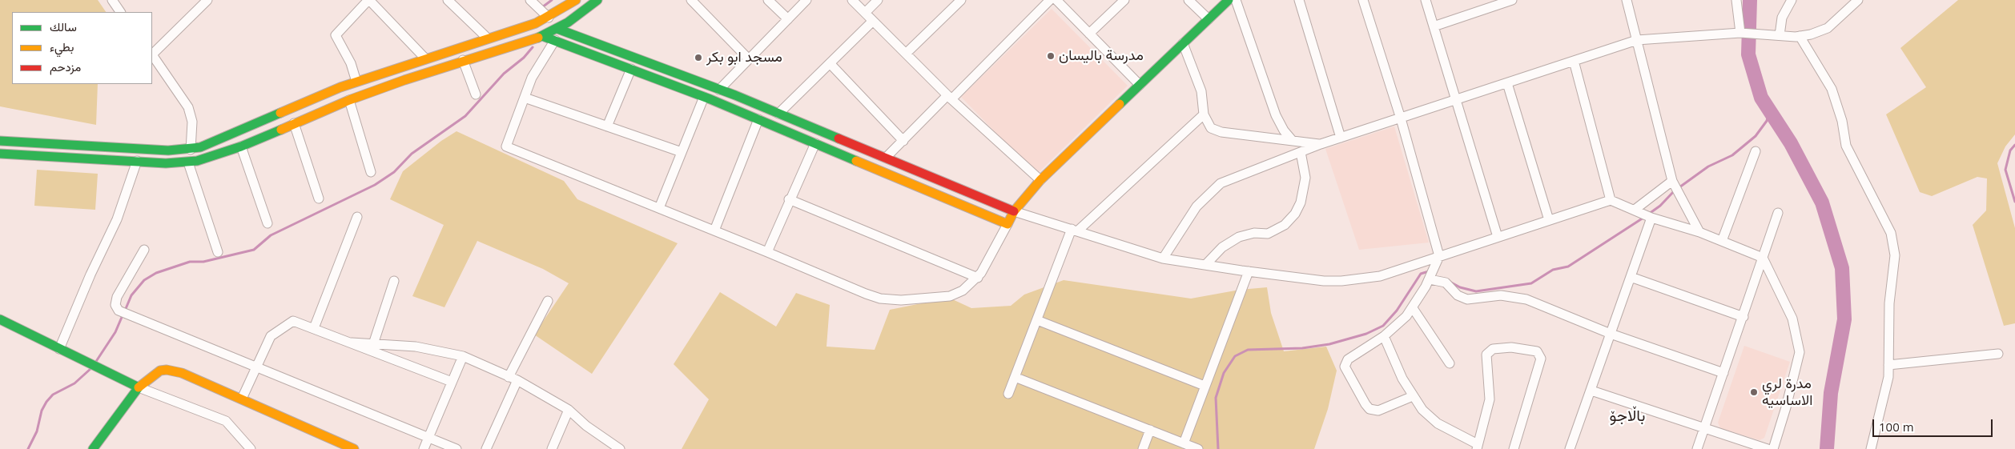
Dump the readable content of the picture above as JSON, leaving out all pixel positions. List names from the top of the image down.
{
  "districts": ["باڵاجۆ"],
  "places": ["مدرسة بالیسان", "مسجد ابو بكر", "مدرة لري الاساسیه"],
  "legend": ["سالك", "بطيء", "مزدحم"],
  "scale_bar": "100 m"
}
